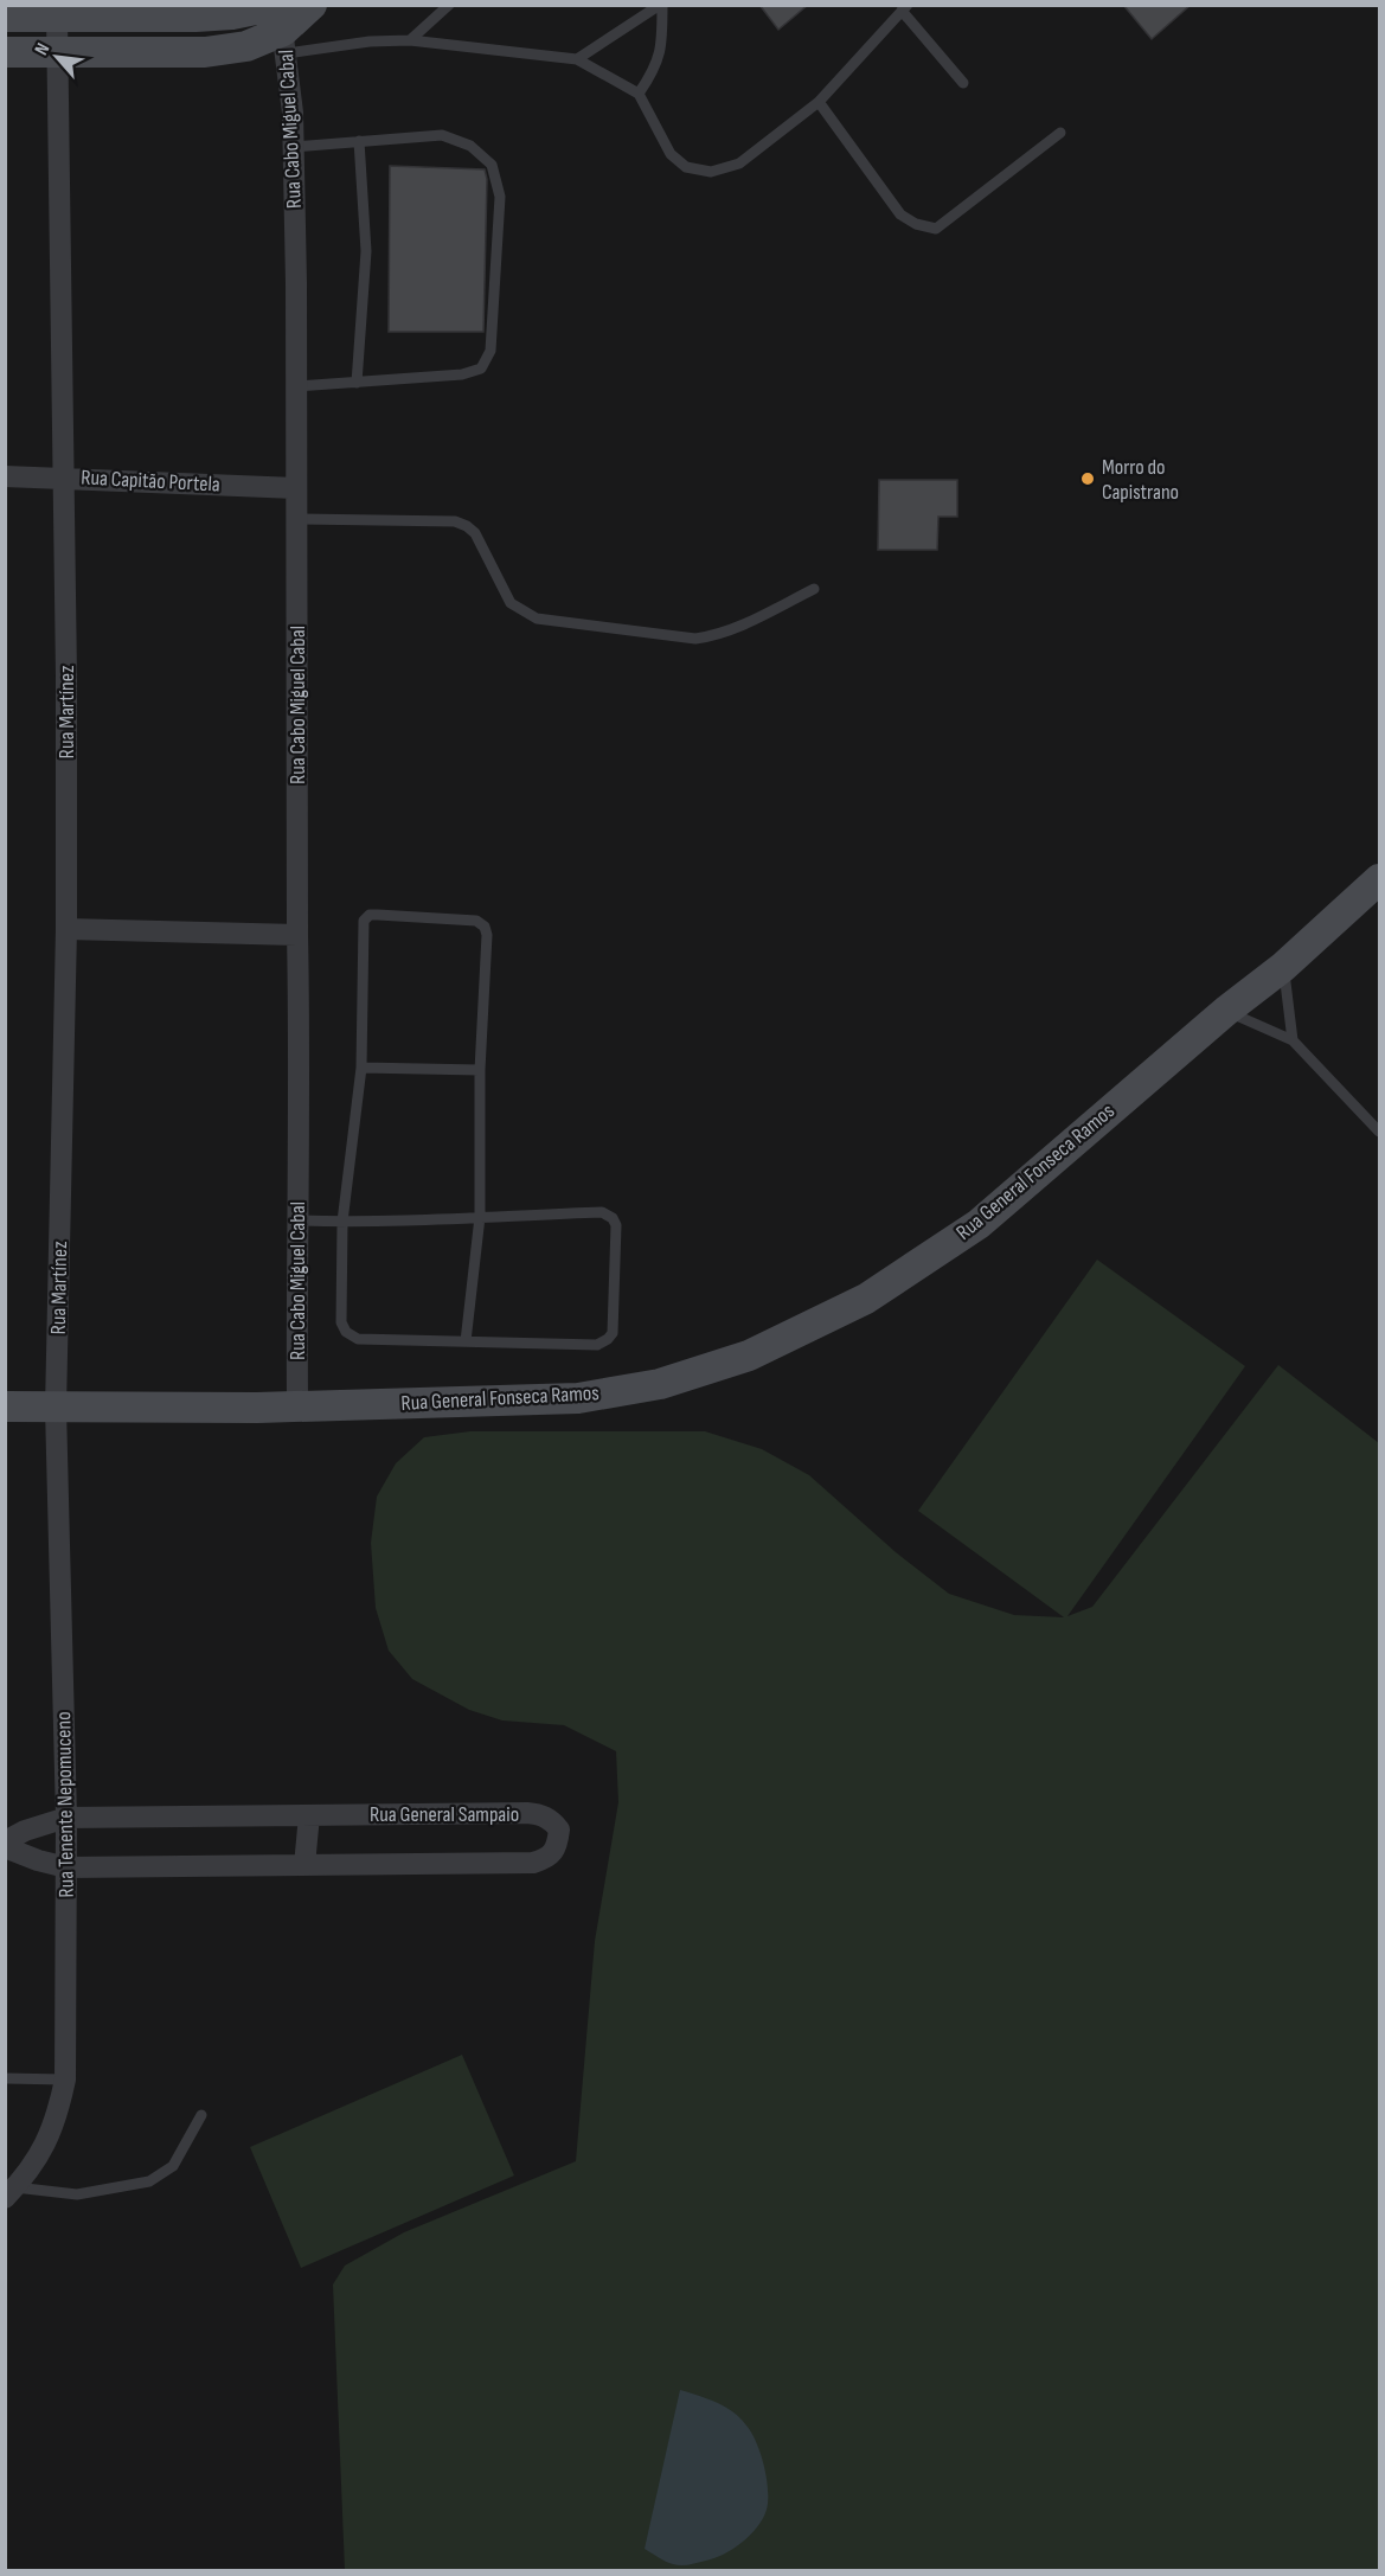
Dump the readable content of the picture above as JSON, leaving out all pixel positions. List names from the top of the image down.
{
  "streets": {
    "street": [
      "Rua Cabo Miguel Cabal",
      "Rua Capitão Portela",
      "Rua Martínez",
      "Rua General Fonseca Ramos",
      "Rua Tenente Nepomuceno",
      "Rua General Sampaio"
    ]
  },
  "crossings": [
    ["Rua Cabo Miguel Cabal", "Rua Capitão Portela"],
    ["Rua Cabo Miguel Cabal", "Rua General Fonseca Ramos"],
    ["Rua Capitão Portela", "Rua Martínez"],
    ["Rua Martínez", "Rua General Fonseca Ramos"],
    ["Rua Martínez", "Rua Tenente Nepomuceno"],
    ["Rua General Fonseca Ramos", "Rua Tenente Nepomuceno"],
    ["Rua Tenente Nepomuceno", "Rua General Sampaio"]
  ],
  "places": ["Morro do Capistrano"],
  "north": "top left"
}
